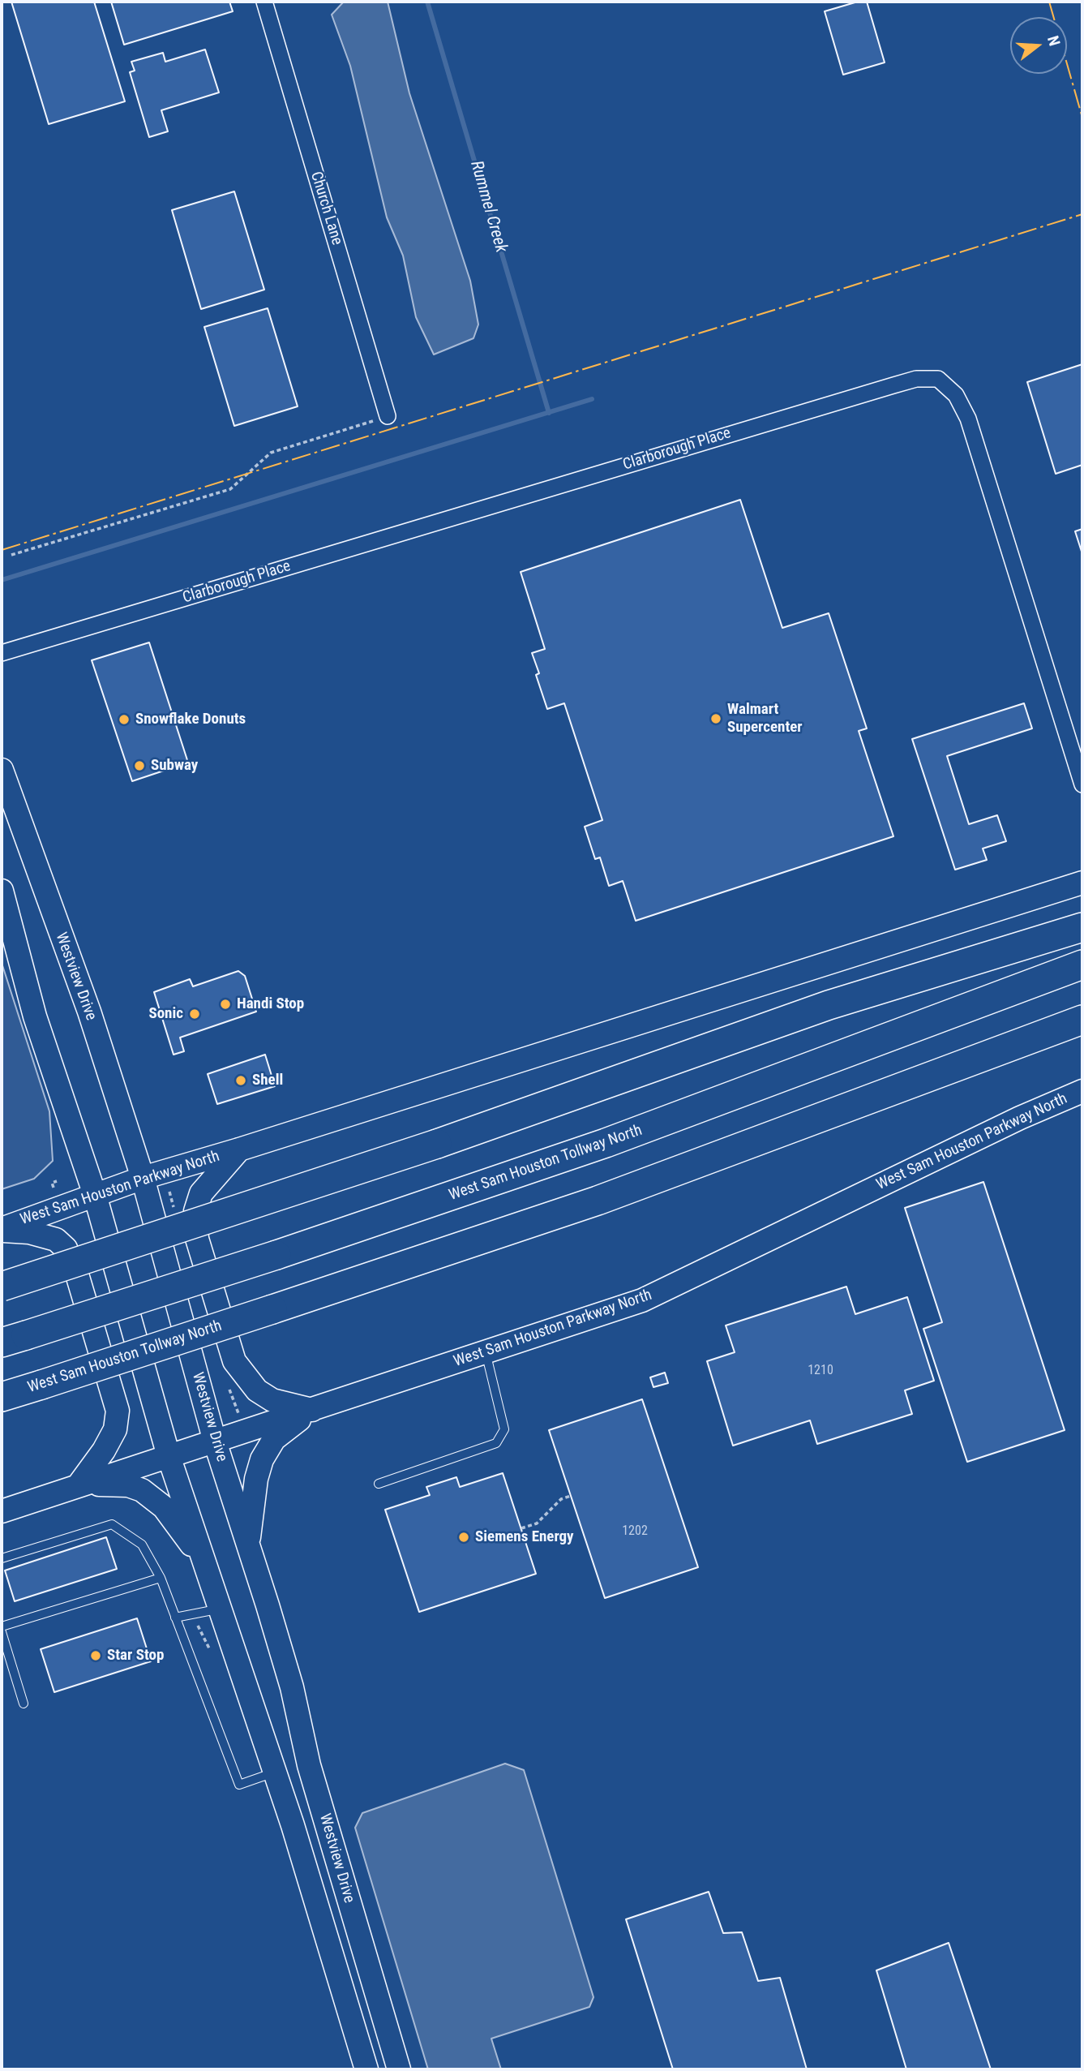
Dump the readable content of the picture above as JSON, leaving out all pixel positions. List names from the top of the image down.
{
  "streets": {
    "highway": ["West Sam Houston Tollway North"],
    "main road": ["Westview Drive", "West Sam Houston Parkway North"],
    "street": ["Church Lane", "Clarborough Place"]
  },
  "crossings": [
    ["Westview Drive", "West Sam Houston Parkway North"]
  ],
  "water": ["Rummel Creek"],
  "places": [
    "Walmart Supercenter",
    "Snowflake Donuts",
    "Subway",
    "Handi Stop",
    "Sonic",
    "Shell",
    "Siemens Energy",
    "Star Stop"
  ],
  "house_numbers": ["1210", "1202"],
  "north": "right"
}
